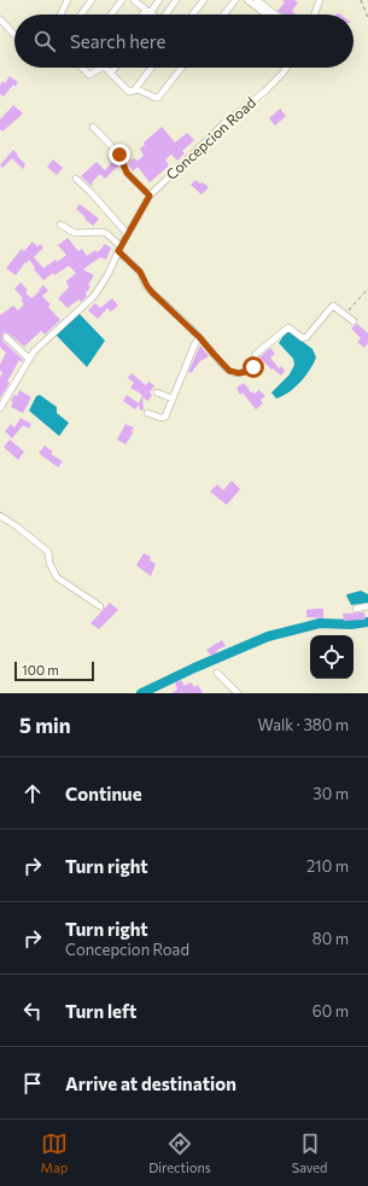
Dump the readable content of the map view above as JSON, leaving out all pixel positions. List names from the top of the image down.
{
  "streets": {
    "street": ["Concepcion Road"]
  },
  "scale_bar": "100 m",
  "page": {
    "search": "Search here",
    "scale": "100 m",
    "heading": ["5 min", "Walk · 380 m"],
    "list": [
      ["Continue", "30 m"],
      ["Turn right", "210 m"],
      ["Turn right", "Concepcion Road", "80 m"],
      ["Turn left", "60 m"],
      "Arrive at destination"
    ],
    "nav": ["Map", "Directions", "Saved"]
  }
}
